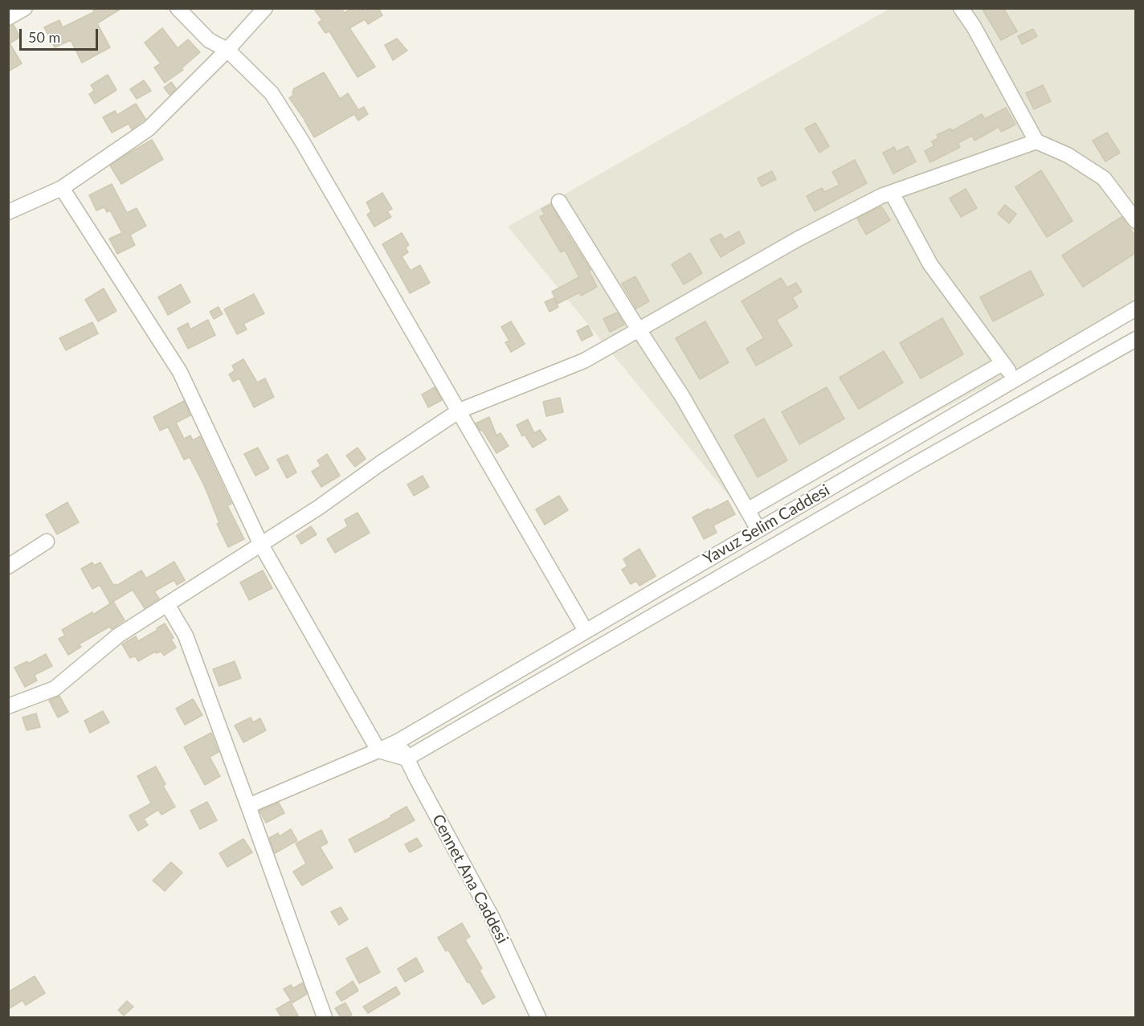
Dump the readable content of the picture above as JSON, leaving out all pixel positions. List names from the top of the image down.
{
  "streets": {
    "street": ["Yavuz Selim Caddesi", "Cennet Ana Caddesi"]
  },
  "crossings": [
    ["Yavuz Selim Caddesi", "Cennet Ana Caddesi"]
  ],
  "scale_bar": "50 m"
}
